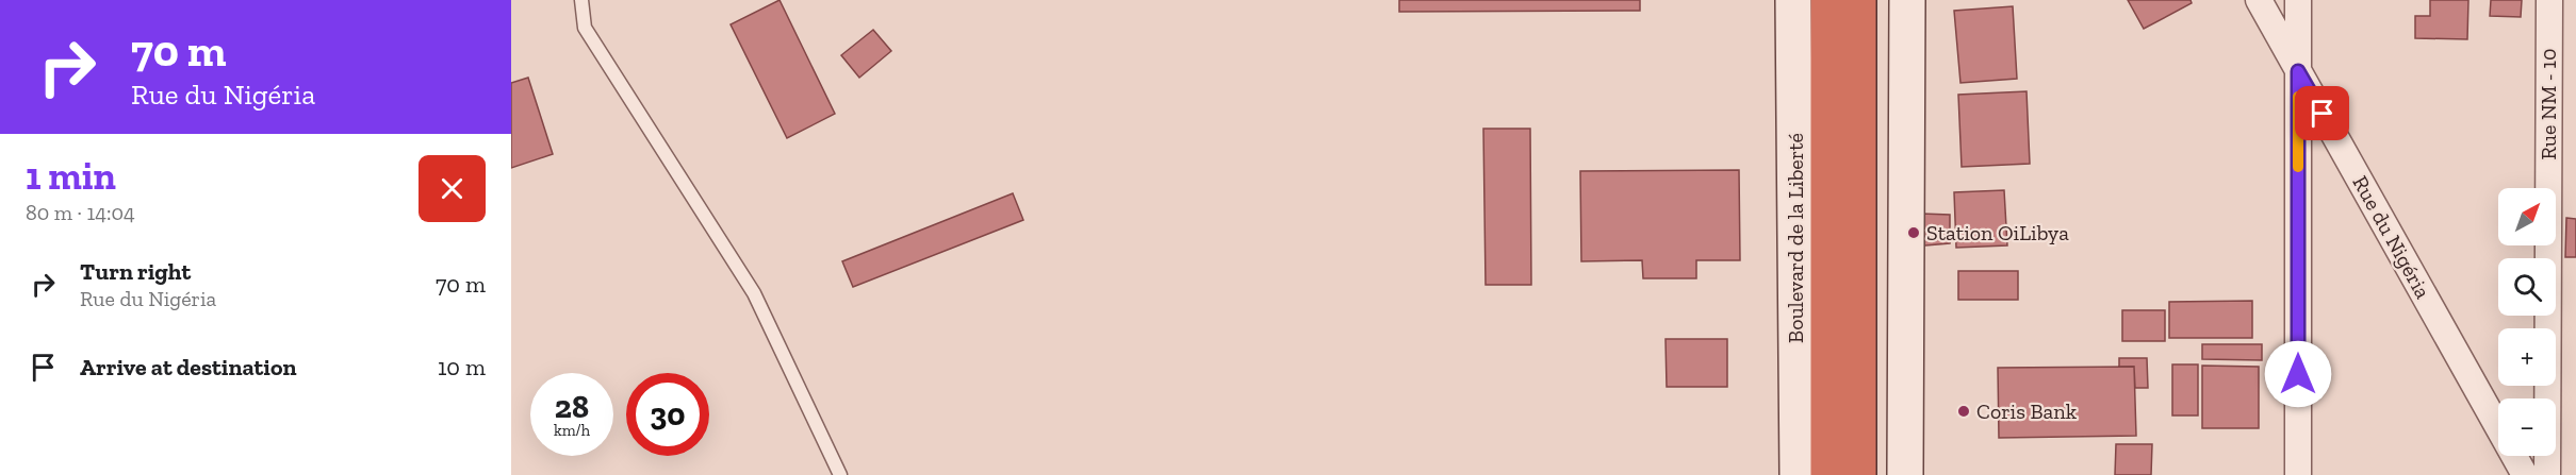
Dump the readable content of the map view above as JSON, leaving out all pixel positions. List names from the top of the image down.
{
  "streets": {
    "highway": ["Boulevard de la Liberté"],
    "street": ["Rue NM - 10", "Rue du Nigéria"]
  },
  "places": ["Station OiLibya", "Coris Bank"],
  "north": "top right",
  "page": {
    "turn": ["70 m", "Rue du Nigéria"],
    "heading": ["1 min", "80 m · 14:04"],
    "map_buttons": ["+", "−"],
    "list": [
      {
        "name": "Turn right",
        "note": "Rue du Nigéria",
        "value": "70 m"
      },
      {
        "name": "Arrive at destination",
        "value": "10 m"
      }
    ],
    "speed": "28 km/h",
    "limit": "30"
  }
}
